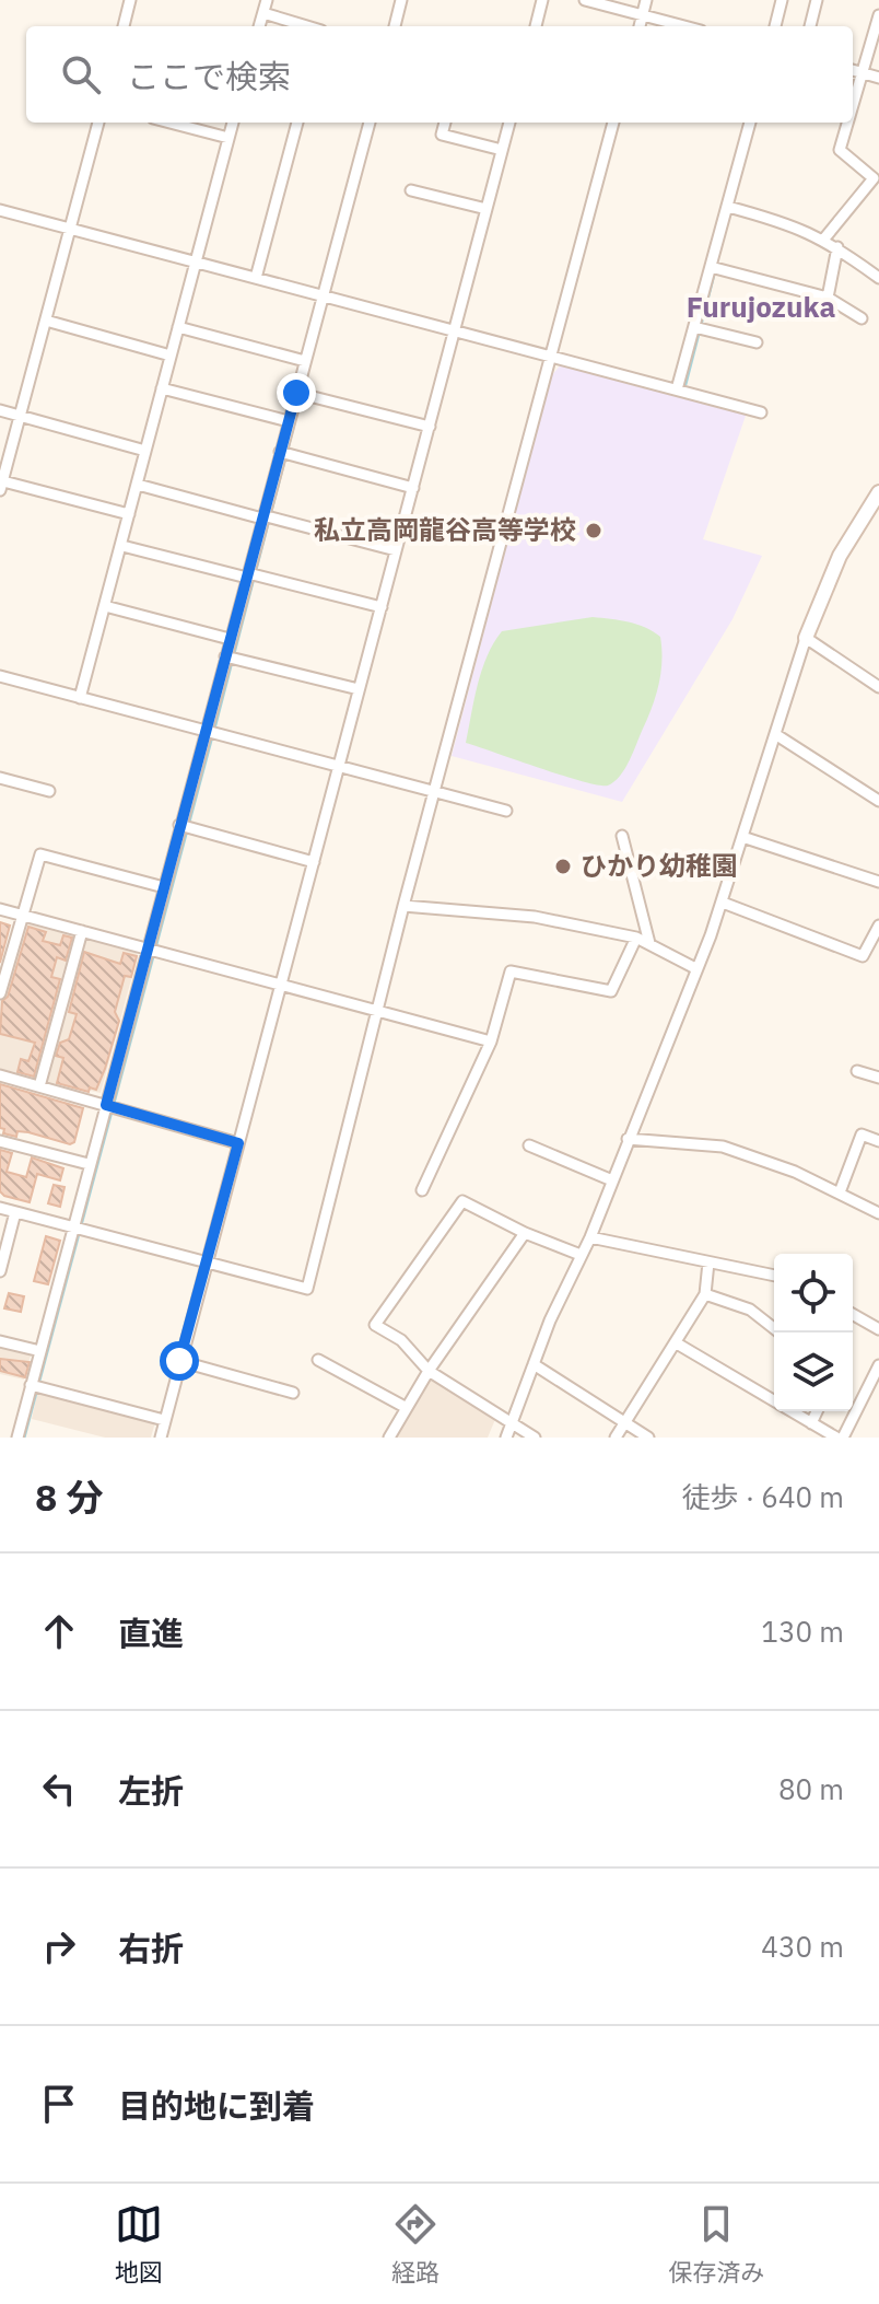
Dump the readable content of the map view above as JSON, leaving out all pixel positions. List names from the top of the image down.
{
  "districts": ["Furujozuka"],
  "places": ["私立高岡龍谷高等学校", "ひかり幼稚園"],
  "page": {
    "search": "ここで検索",
    "heading": ["8 分", "徒歩 · 640 m"],
    "list": [
      ["直進", "130 m"],
      ["左折", "80 m"],
      ["右折", "430 m"],
      "目的地に到着"
    ],
    "nav": ["地図", "経路", "保存済み"]
  }
}
